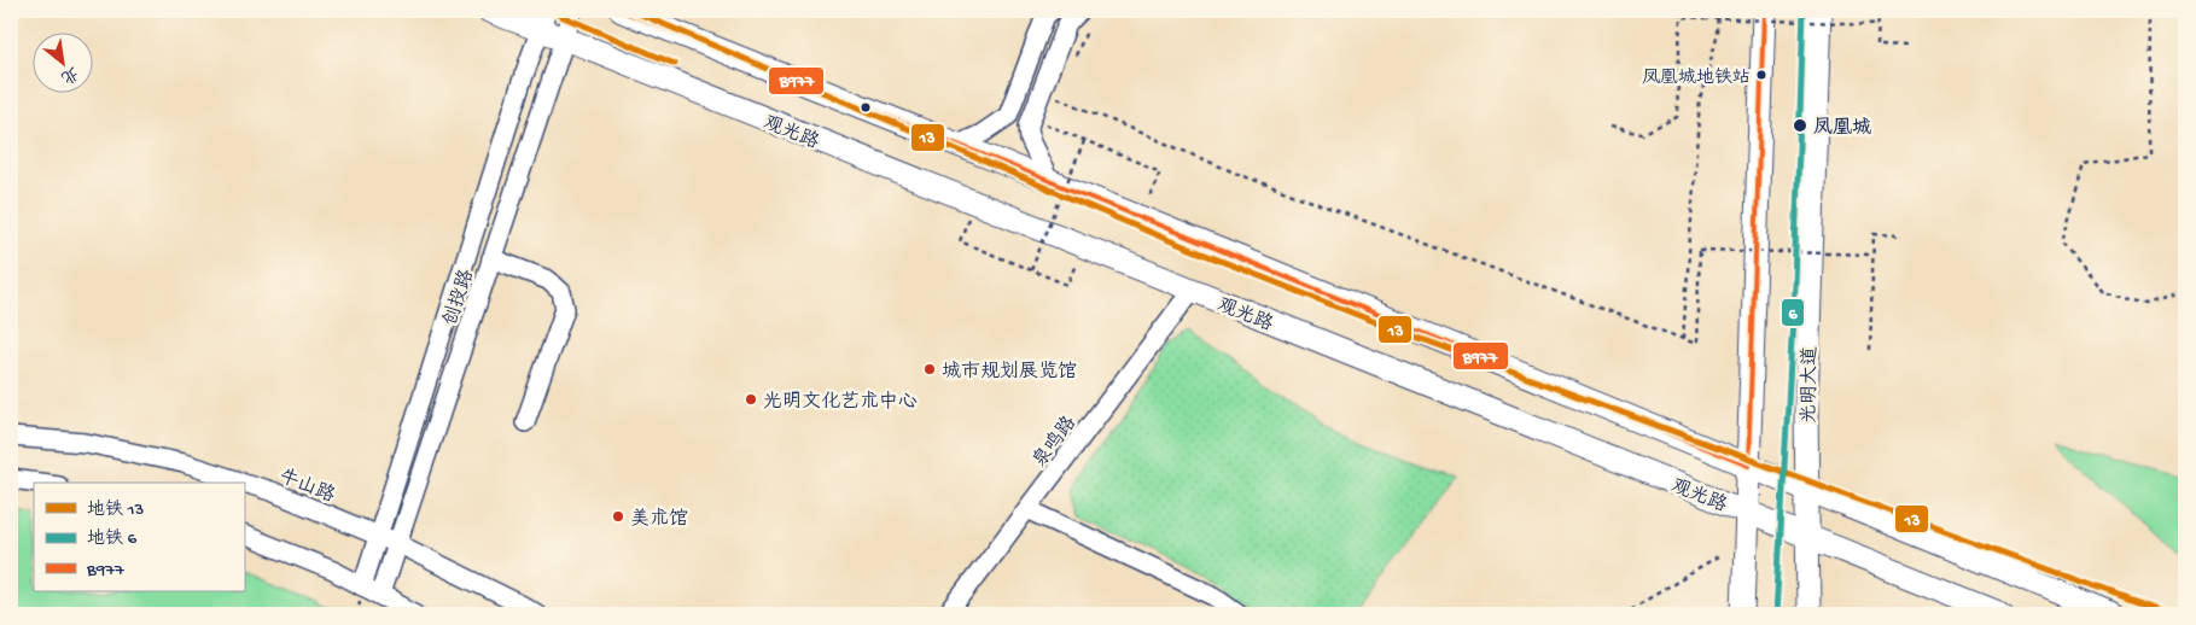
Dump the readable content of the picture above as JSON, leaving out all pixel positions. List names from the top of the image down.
{
  "streets": {
    "main road": ["观光路", "光明大道"],
    "street": ["创投路", "泉鸣路", "牛山路"]
  },
  "crossings": [
    ["观光路", "创投路"],
    ["观光路", "光明大道"],
    ["观光路", "泉鸣路"],
    ["创投路", "牛山路"]
  ],
  "places": [
    "凤凰城地铁站",
    "凤凰城",
    "城市规划展览馆",
    "光明文化艺术中心",
    "美术馆"
  ],
  "lines": ["metro line 13", "metro line 6", "transit line B977"],
  "legend": ["地铁 13", "地铁 6", "B977"],
  "north": "bottom right"
}
